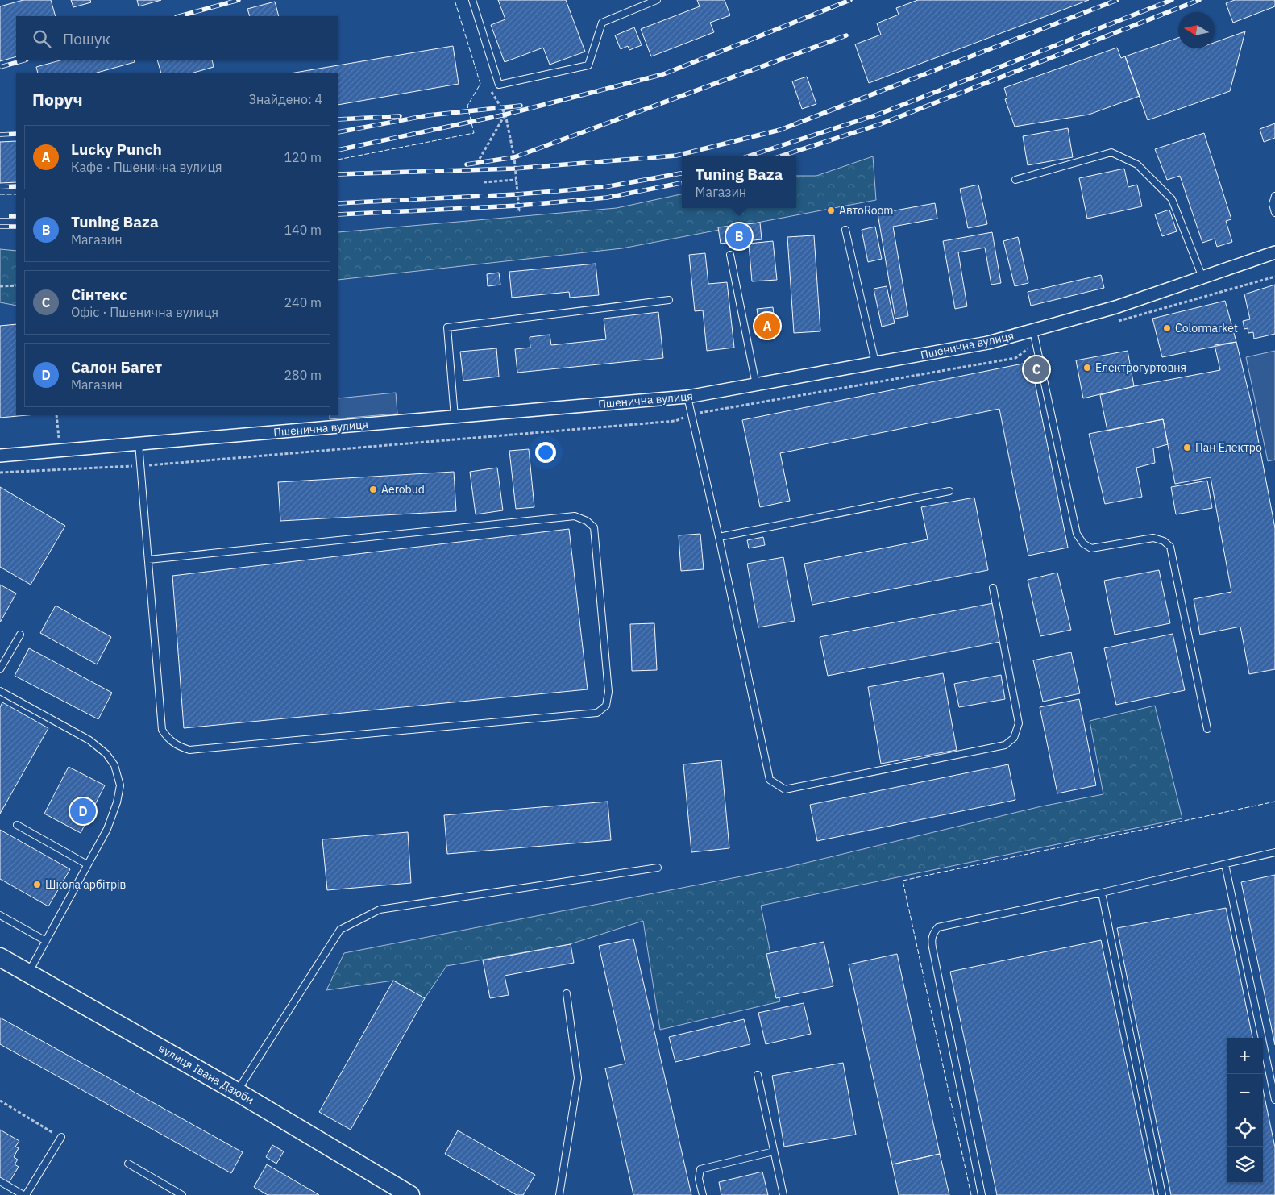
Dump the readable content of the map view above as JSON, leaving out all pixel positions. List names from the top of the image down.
{
  "streets": {
    "main road": ["вулиця Івана Дзюби"],
    "street": ["Пшенична вулиця"]
  },
  "places": [
    "АвтоRoom",
    "Colormarket",
    "Електрогуртовня",
    "Пан Електро",
    "Aerobud",
    "Школа арбітрів"
  ],
  "north": "left",
  "page": {
    "search": "Пошук",
    "heading": ["Поруч", "Знайдено: 4"],
    "list": [
      {
        "mark": "A",
        "name": "Lucky Punch",
        "note": "Кафе · Пшенична вулиця",
        "value": "120 m"
      },
      {
        "mark": "B",
        "name": "Tuning Baza",
        "note": "Магазин",
        "value": "140 m"
      },
      {
        "mark": "C",
        "name": "Сінтекс",
        "note": "Офіс · Пшенична вулиця",
        "value": "240 m"
      },
      {
        "mark": "D",
        "name": "Салон Багет",
        "note": "Магазин",
        "value": "280 m"
      }
    ],
    "popup": ["Tuning Baza", "Магазин"],
    "pins": [
      "B",
      "A",
      "C",
      "D"
    ],
    "map_buttons": ["+", "−"]
  }
}
